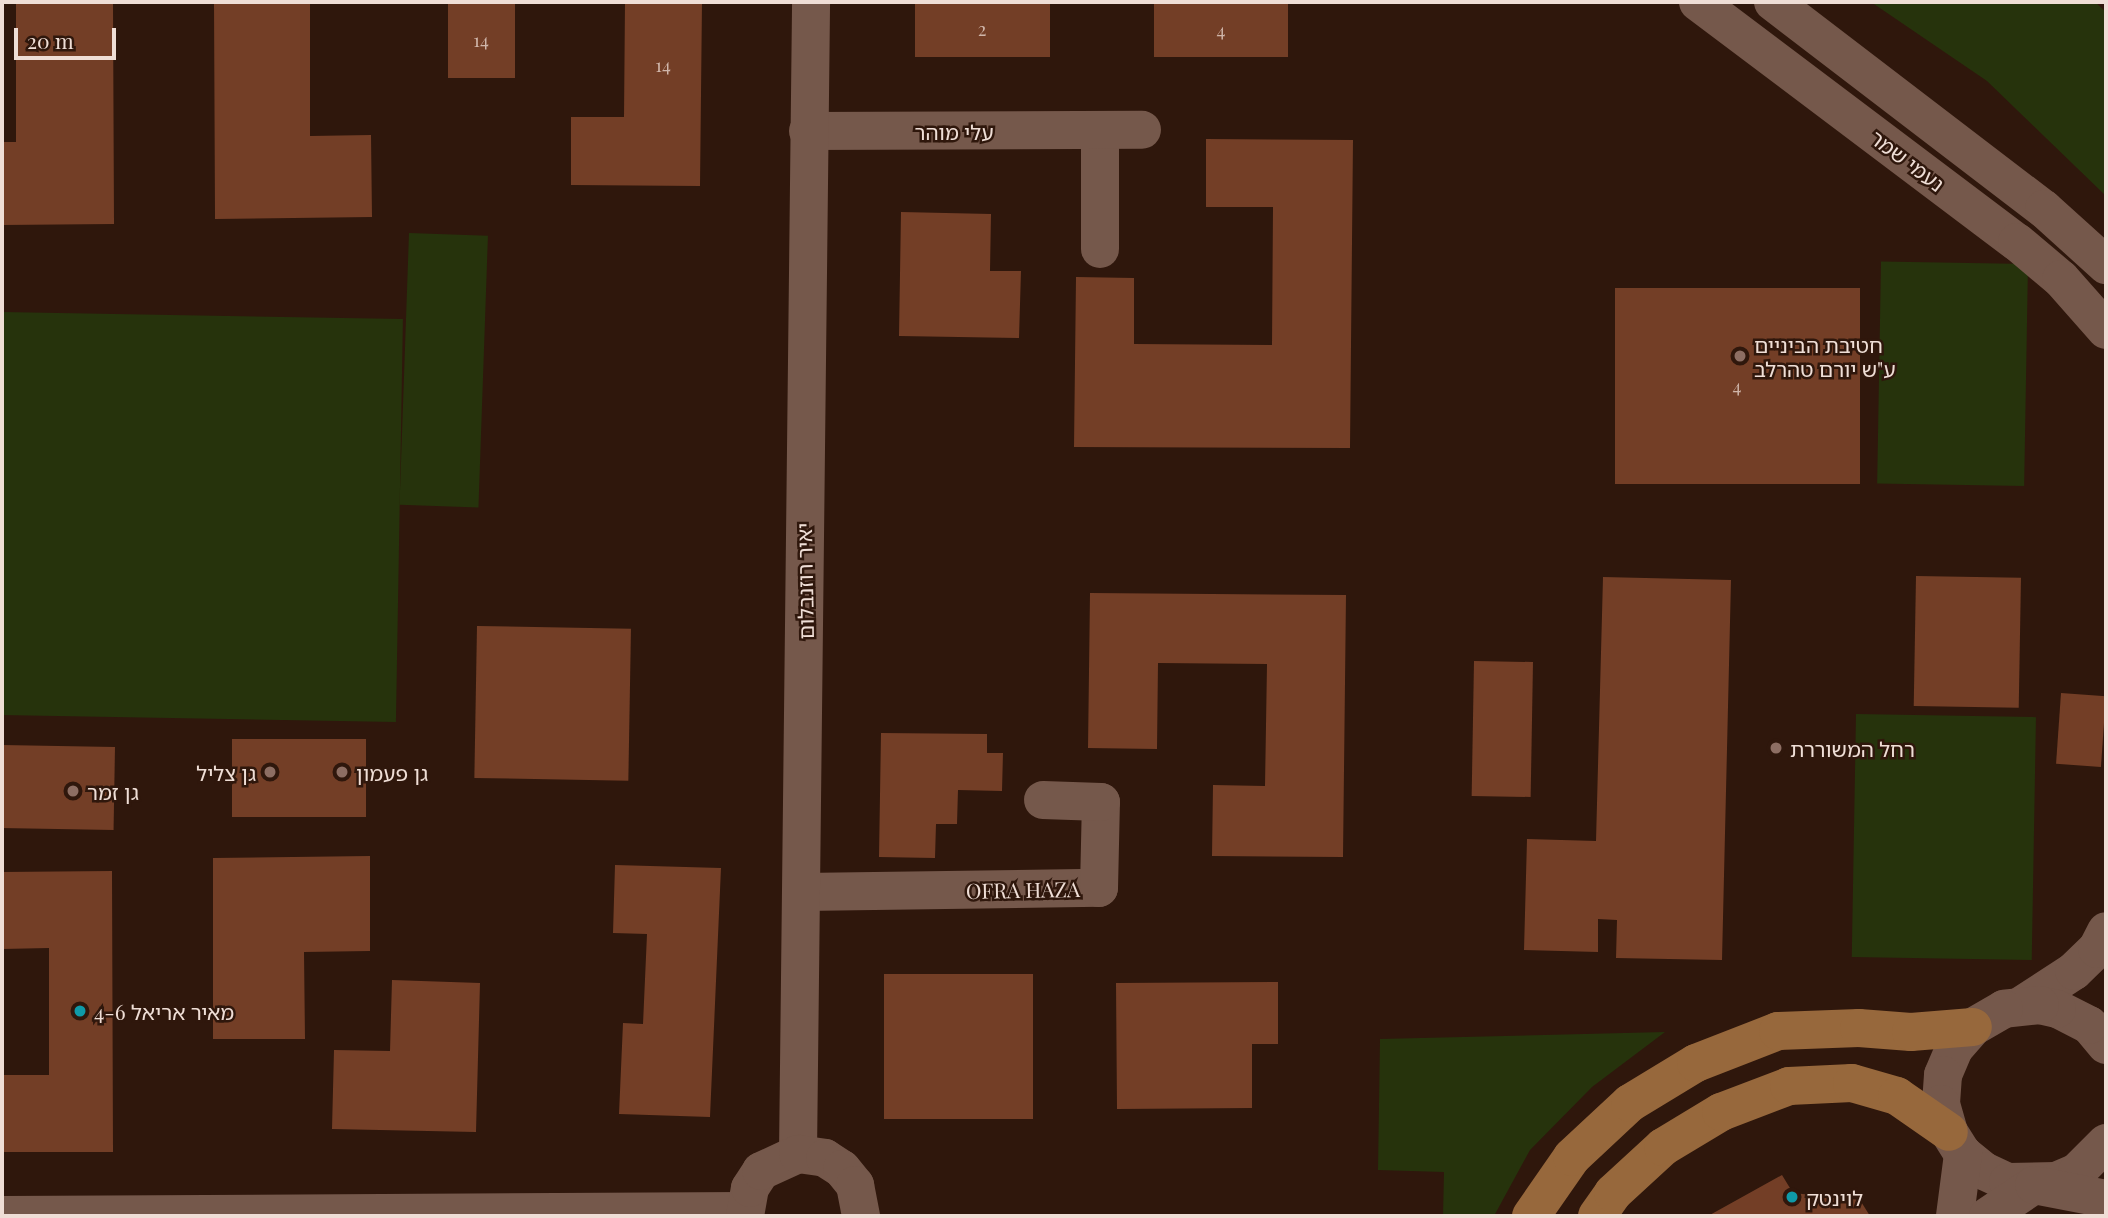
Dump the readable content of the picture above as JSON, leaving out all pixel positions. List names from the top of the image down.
{
  "streets": {
    "street": [
      "עלי מוהר",
      "נעמי שמר",
      "יאיר רוזנבלום",
      "OFRA HAZA"
    ]
  },
  "crossings": [
    ["עלי מוהר", "יאיר רוזנבלום"],
    ["יאיר רוזנבלום", "OFRA HAZA"]
  ],
  "places": [
    "חטיבת הביניים ע\"ש יורם טהרלב",
    "רחל המשוררת",
    "גן צליל",
    "גן פעמון",
    "גן זמר",
    "מאיר אריאל 4-6",
    "לוינטק"
  ],
  "house_numbers": [
    "2",
    "4",
    "14",
    "14",
    "4"
  ],
  "scale_bar": "20 m"
}
